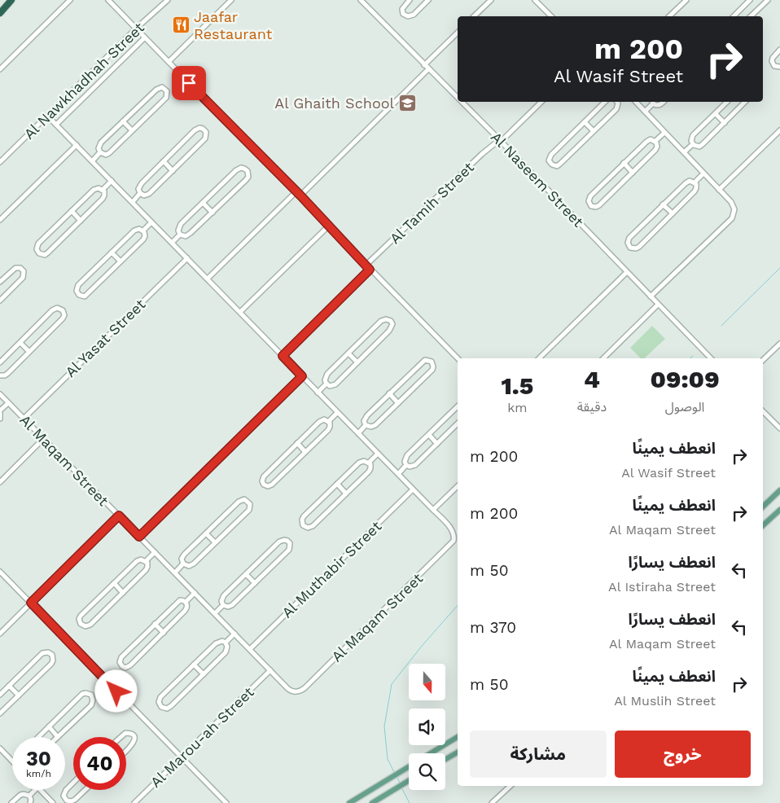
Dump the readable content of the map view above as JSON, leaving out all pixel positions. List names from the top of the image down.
{
  "streets": {
    "street": [
      "Al Nawkhadhah Street",
      "Al Naseem Street",
      "Al Tamih Street",
      "Al Yasat Street",
      "Al Maqam Street",
      "Al Muthabir Street",
      "Al Marou-ah Street"
    ]
  },
  "crossings": [
    ["Al Nawkhadhah Street", "Al Maqam Street"],
    ["Al Naseem Street", "Al Tamih Street"],
    ["Al Tamih Street", "Al Maqam Street"],
    ["Al Yasat Street", "Al Maqam Street"],
    ["Al Maqam Street", "Al Muthabir Street"],
    ["Al Maqam Street", "Al Marou-ah Street"]
  ],
  "places": {
    "restaurant": ["Jaafar Restaurant"],
    "school or university": ["Al Ghaith School"]
  },
  "north": "bottom",
  "page": {
    "turn": ["200 m", "Al Wasif Street"],
    "eta": [
      "09:09",
      "الوصول",
      "4",
      "دقيقة",
      "1.5",
      "km"
    ],
    "list": [
      {
        "name": "انعطف يمينًا",
        "note": "Al Wasif Street",
        "value": "200 m"
      },
      {
        "name": "انعطف يمينًا",
        "note": "Al Maqam Street",
        "value": "200 m"
      },
      {
        "name": "انعطف يسارًا",
        "note": "Al Istiraha Street",
        "value": "50 m"
      },
      {
        "name": "انعطف يسارًا",
        "note": "Al Maqam Street",
        "value": "370 m"
      },
      {
        "name": "انعطف يمينًا",
        "note": "Al Muslih Street",
        "value": "50 m"
      }
    ],
    "buttons": ["خروج", "مشاركة"],
    "speed": "30 km/h",
    "limit": "40"
  }
}
